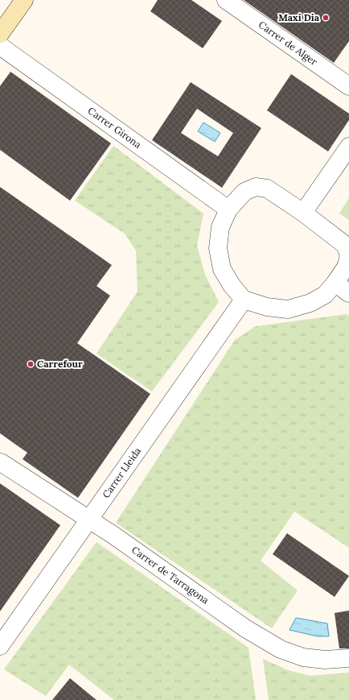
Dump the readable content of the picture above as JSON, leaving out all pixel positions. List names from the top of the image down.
{
  "streets": {
    "street": [
      "Carrer de Alger",
      "Carrer Girona",
      "Carrer Lleida",
      "Carrer de Tarragona"
    ]
  },
  "crossings": [
    ["Carrer Lleida", "Carrer de Tarragona"]
  ],
  "places": ["Maxi Dia", "Carrefour"]
}
